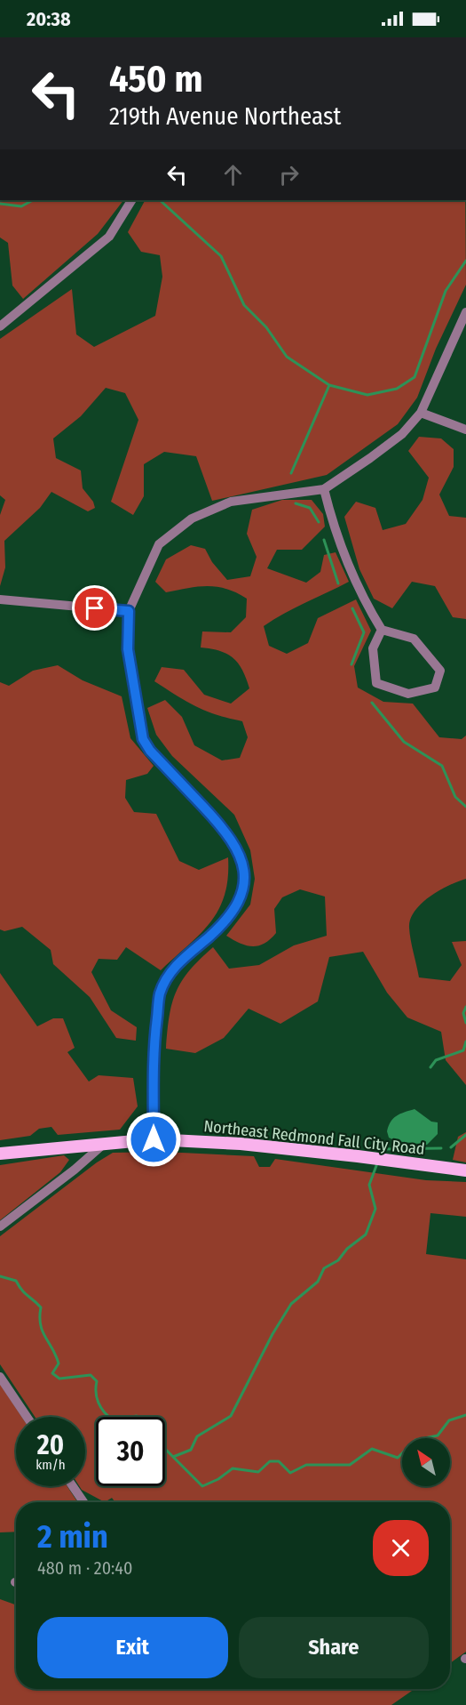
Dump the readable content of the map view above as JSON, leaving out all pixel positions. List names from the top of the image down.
{
  "streets": {
    "main road": ["Northeast Redmond Fall City Road"]
  },
  "north": "top left",
  "page": {
    "status": "20:38",
    "turn": ["450 m", "219th Avenue Northeast"],
    "speed": "20 km/h",
    "limit": "30",
    "heading": ["2 min", "480 m · 20:40"],
    "buttons": ["Exit", "Share"]
  }
}
